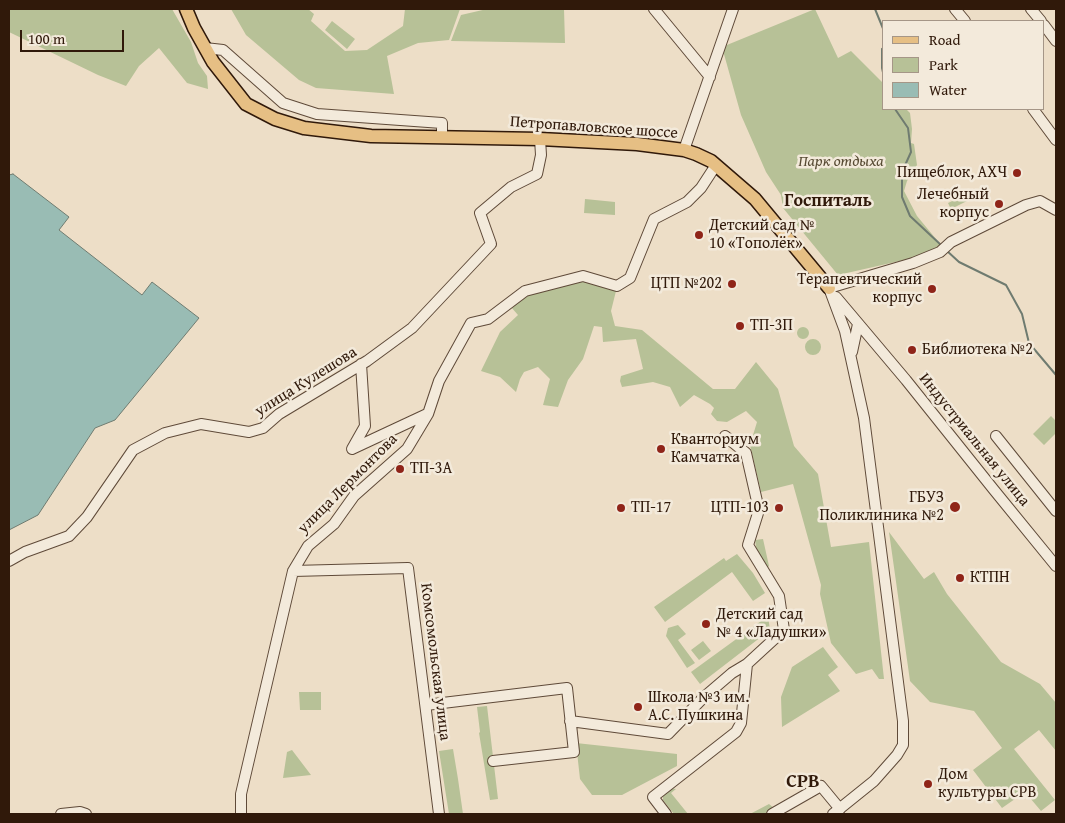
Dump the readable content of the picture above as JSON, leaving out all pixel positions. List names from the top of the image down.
{
  "streets": {
    "main road": ["Петропавловское шоссе"],
    "street": [
      "улица Кулешова",
      "Индустриальная улица",
      "улица Лермонтова",
      "Комсомольская улица"
    ]
  },
  "crossings": [
    ["Петропавловское шоссе", "улица Кулешова"],
    ["Петропавловское шоссе", "Индустриальная улица"],
    ["Петропавловское шоссе", "улица Лермонтова"],
    ["улица Лермонтова", "Комсомольская улица"]
  ],
  "districts": ["Госпиталь", "СРВ"],
  "parks": ["Парк отдыха"],
  "places": [
    "Пищеблок, АХЧ",
    "Лечебный корпус",
    "Детский сад № 10 «Тополёк»",
    "ЦТП №202",
    "Терапевтический корпус",
    "ТП-3П",
    "Библиотека №2",
    "Кванториум Камчатка",
    "ТП-3А",
    "ГБУЗ Поликлиника №2",
    "ТП-17",
    "ЦТП-103",
    "КТПН",
    "Детский сад № 4 «Ладушки»",
    "Школа №3 им. А.С. Пушкина",
    "Дом культуры СРВ"
  ],
  "legend": ["Road", "Park", "Water"],
  "scale_bar": "100 m"
}
